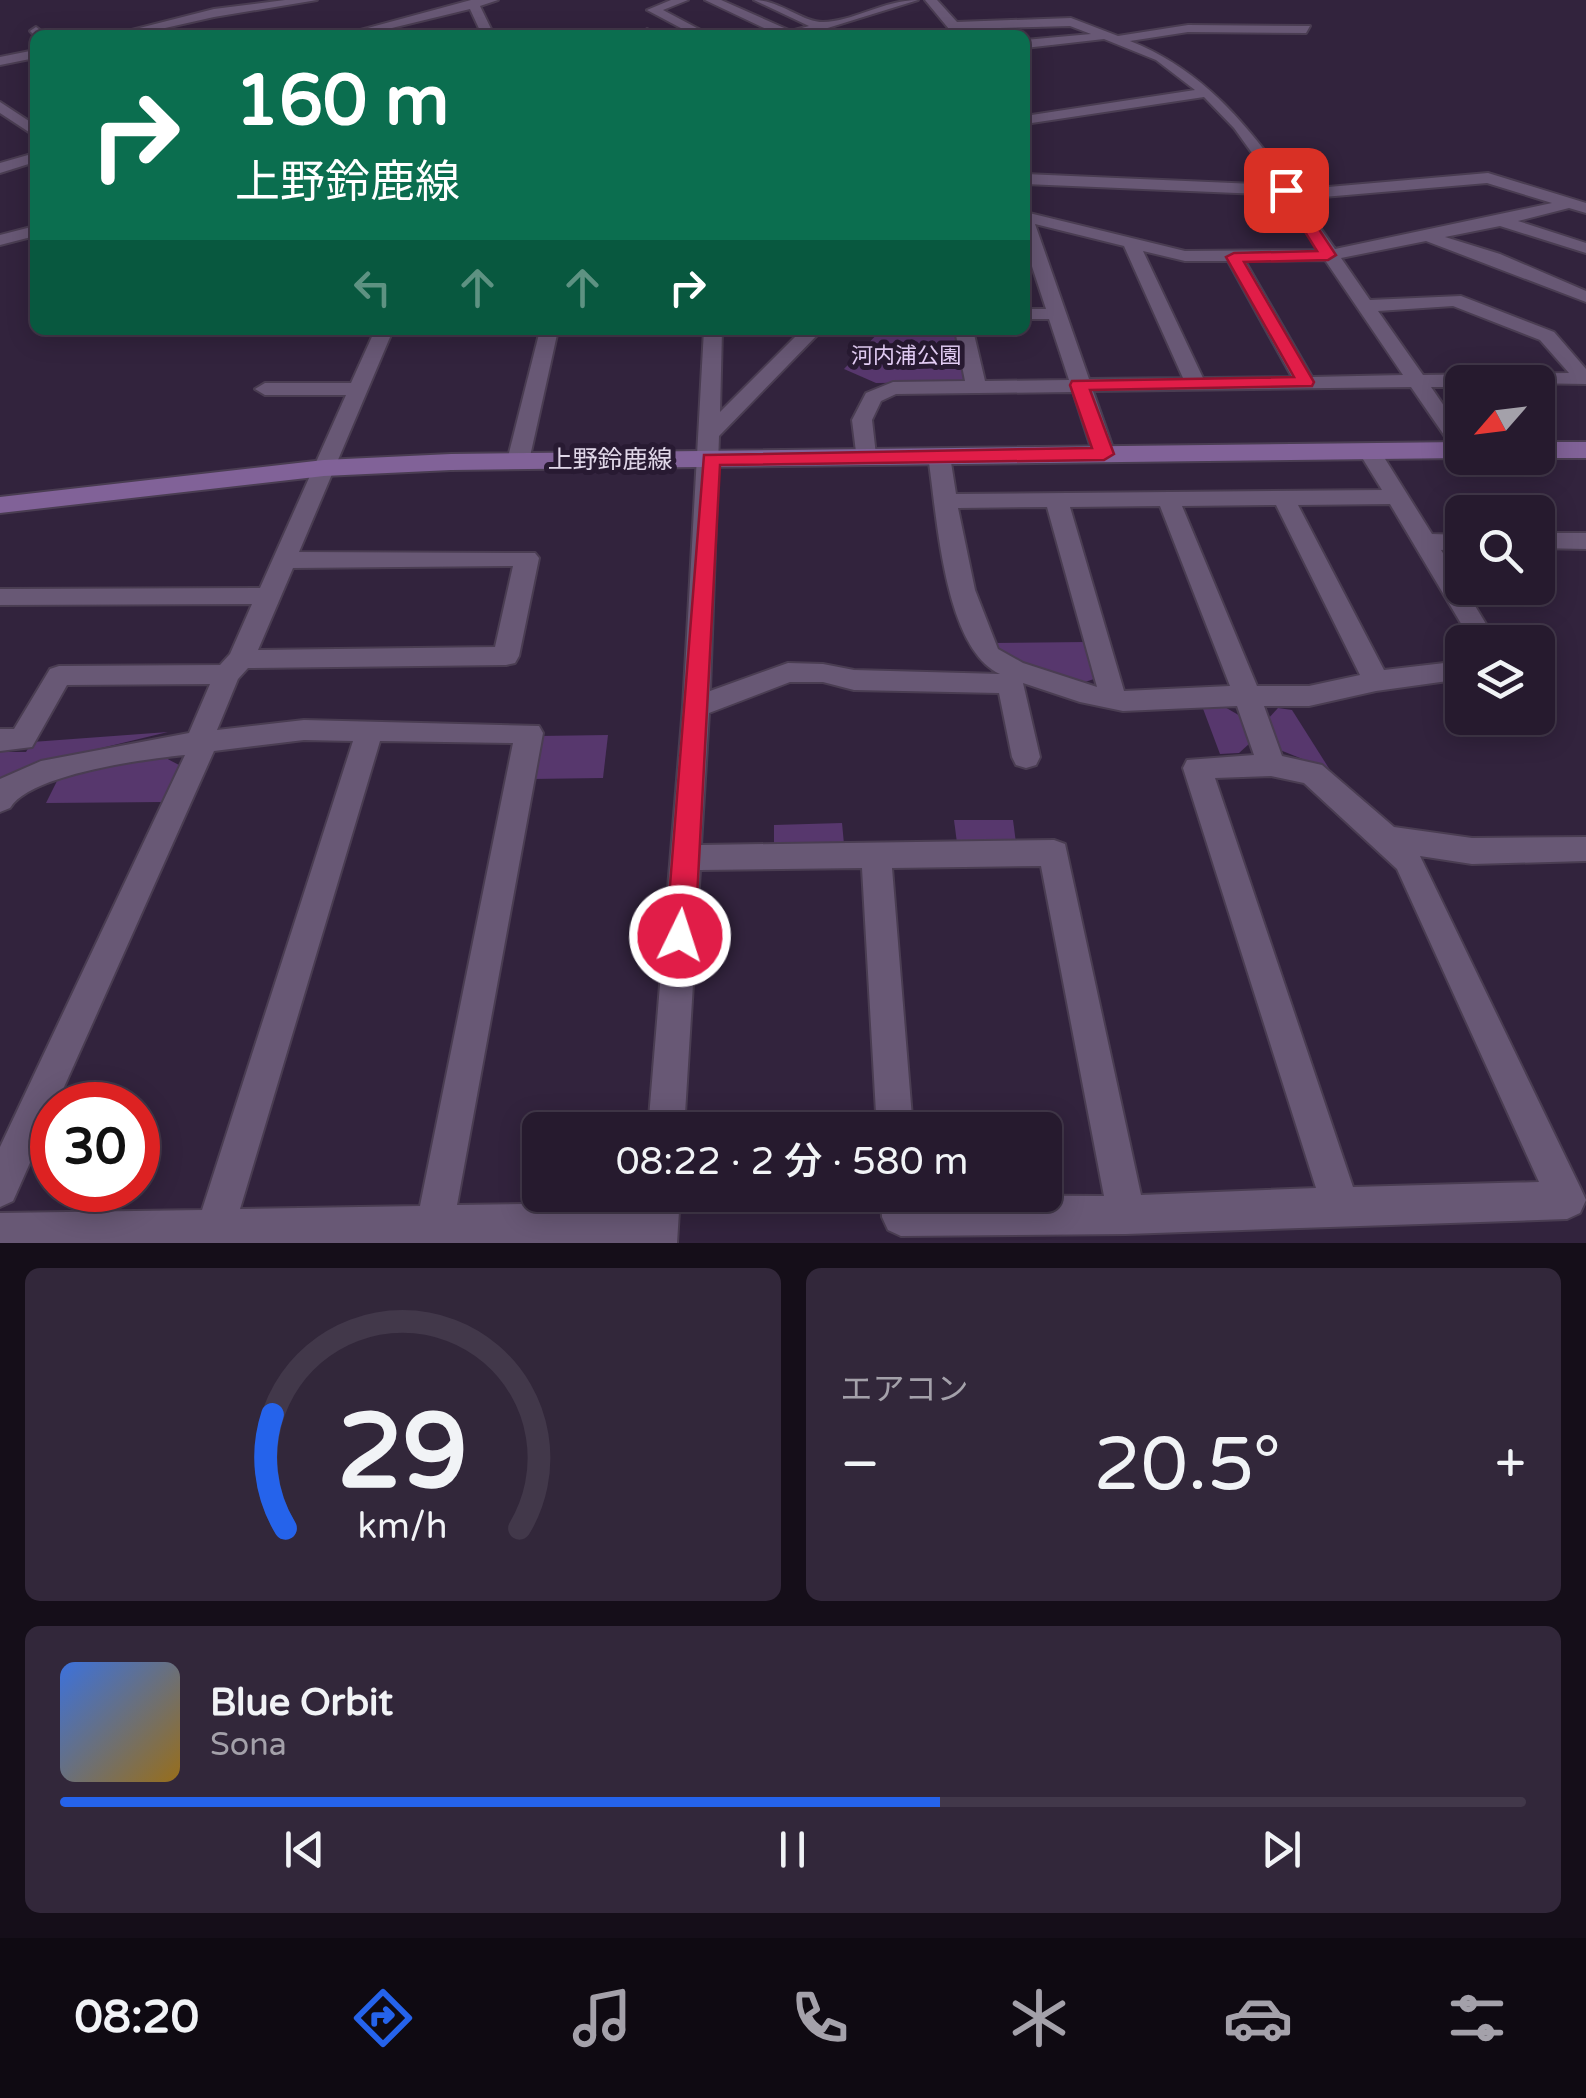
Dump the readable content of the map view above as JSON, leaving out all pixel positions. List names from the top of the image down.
{
  "streets": {
    "main road": ["上野鈴鹿線"]
  },
  "parks": ["河内浦公園"],
  "north": "bottom left",
  "page": {
    "turn": ["160 m", "上野鈴鹿線"],
    "limit": "30",
    "trip": "08:22 · 2 分 · 580 m",
    "tile": "エアコン",
    "heat": ["−", "20.5°", "+"],
    "song": ["Blue Orbit", "Sona"],
    "tabs": "08:20",
    "gauge": ["29", "km/h"]
  }
}
